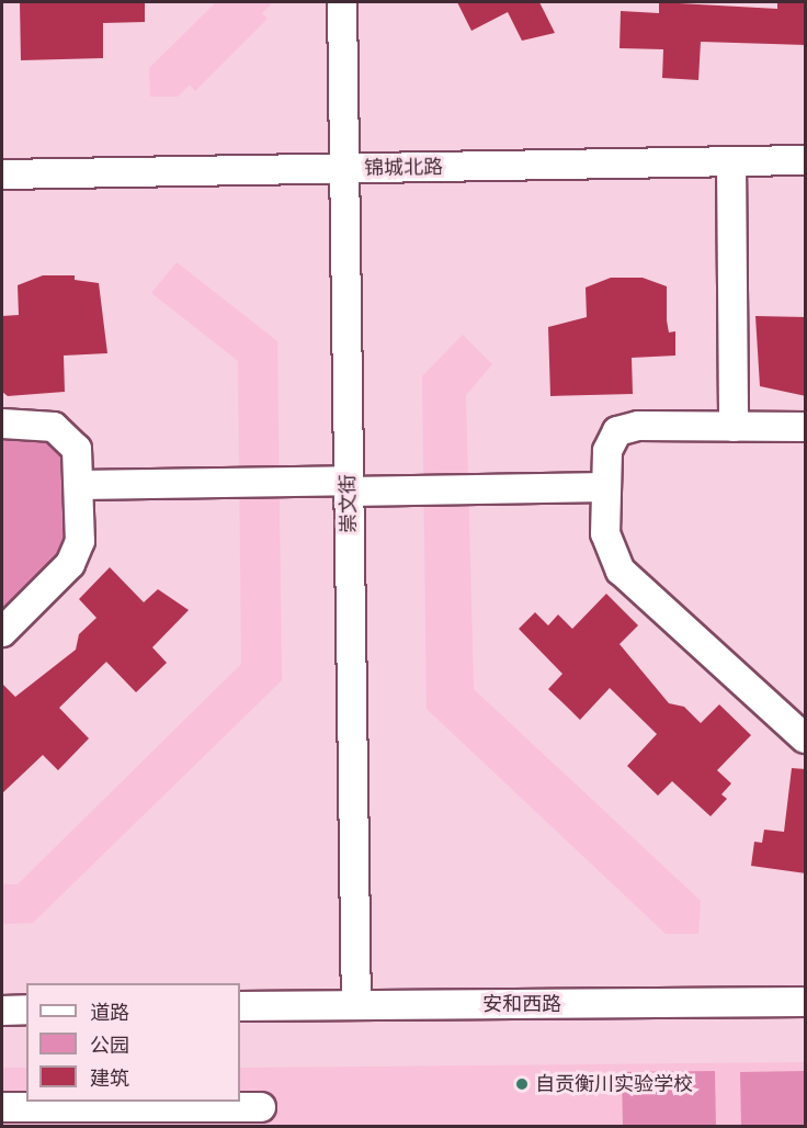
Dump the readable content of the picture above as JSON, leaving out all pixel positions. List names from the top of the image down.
{
  "streets": {
    "street": ["锦城北路", "崇文街", "安和西路"]
  },
  "crossings": [
    ["锦城北路", "崇文街"],
    ["崇文街", "安和西路"]
  ],
  "places": ["自贡衡川实验学校"],
  "legend": ["道路", "公园", "建筑"]
}
